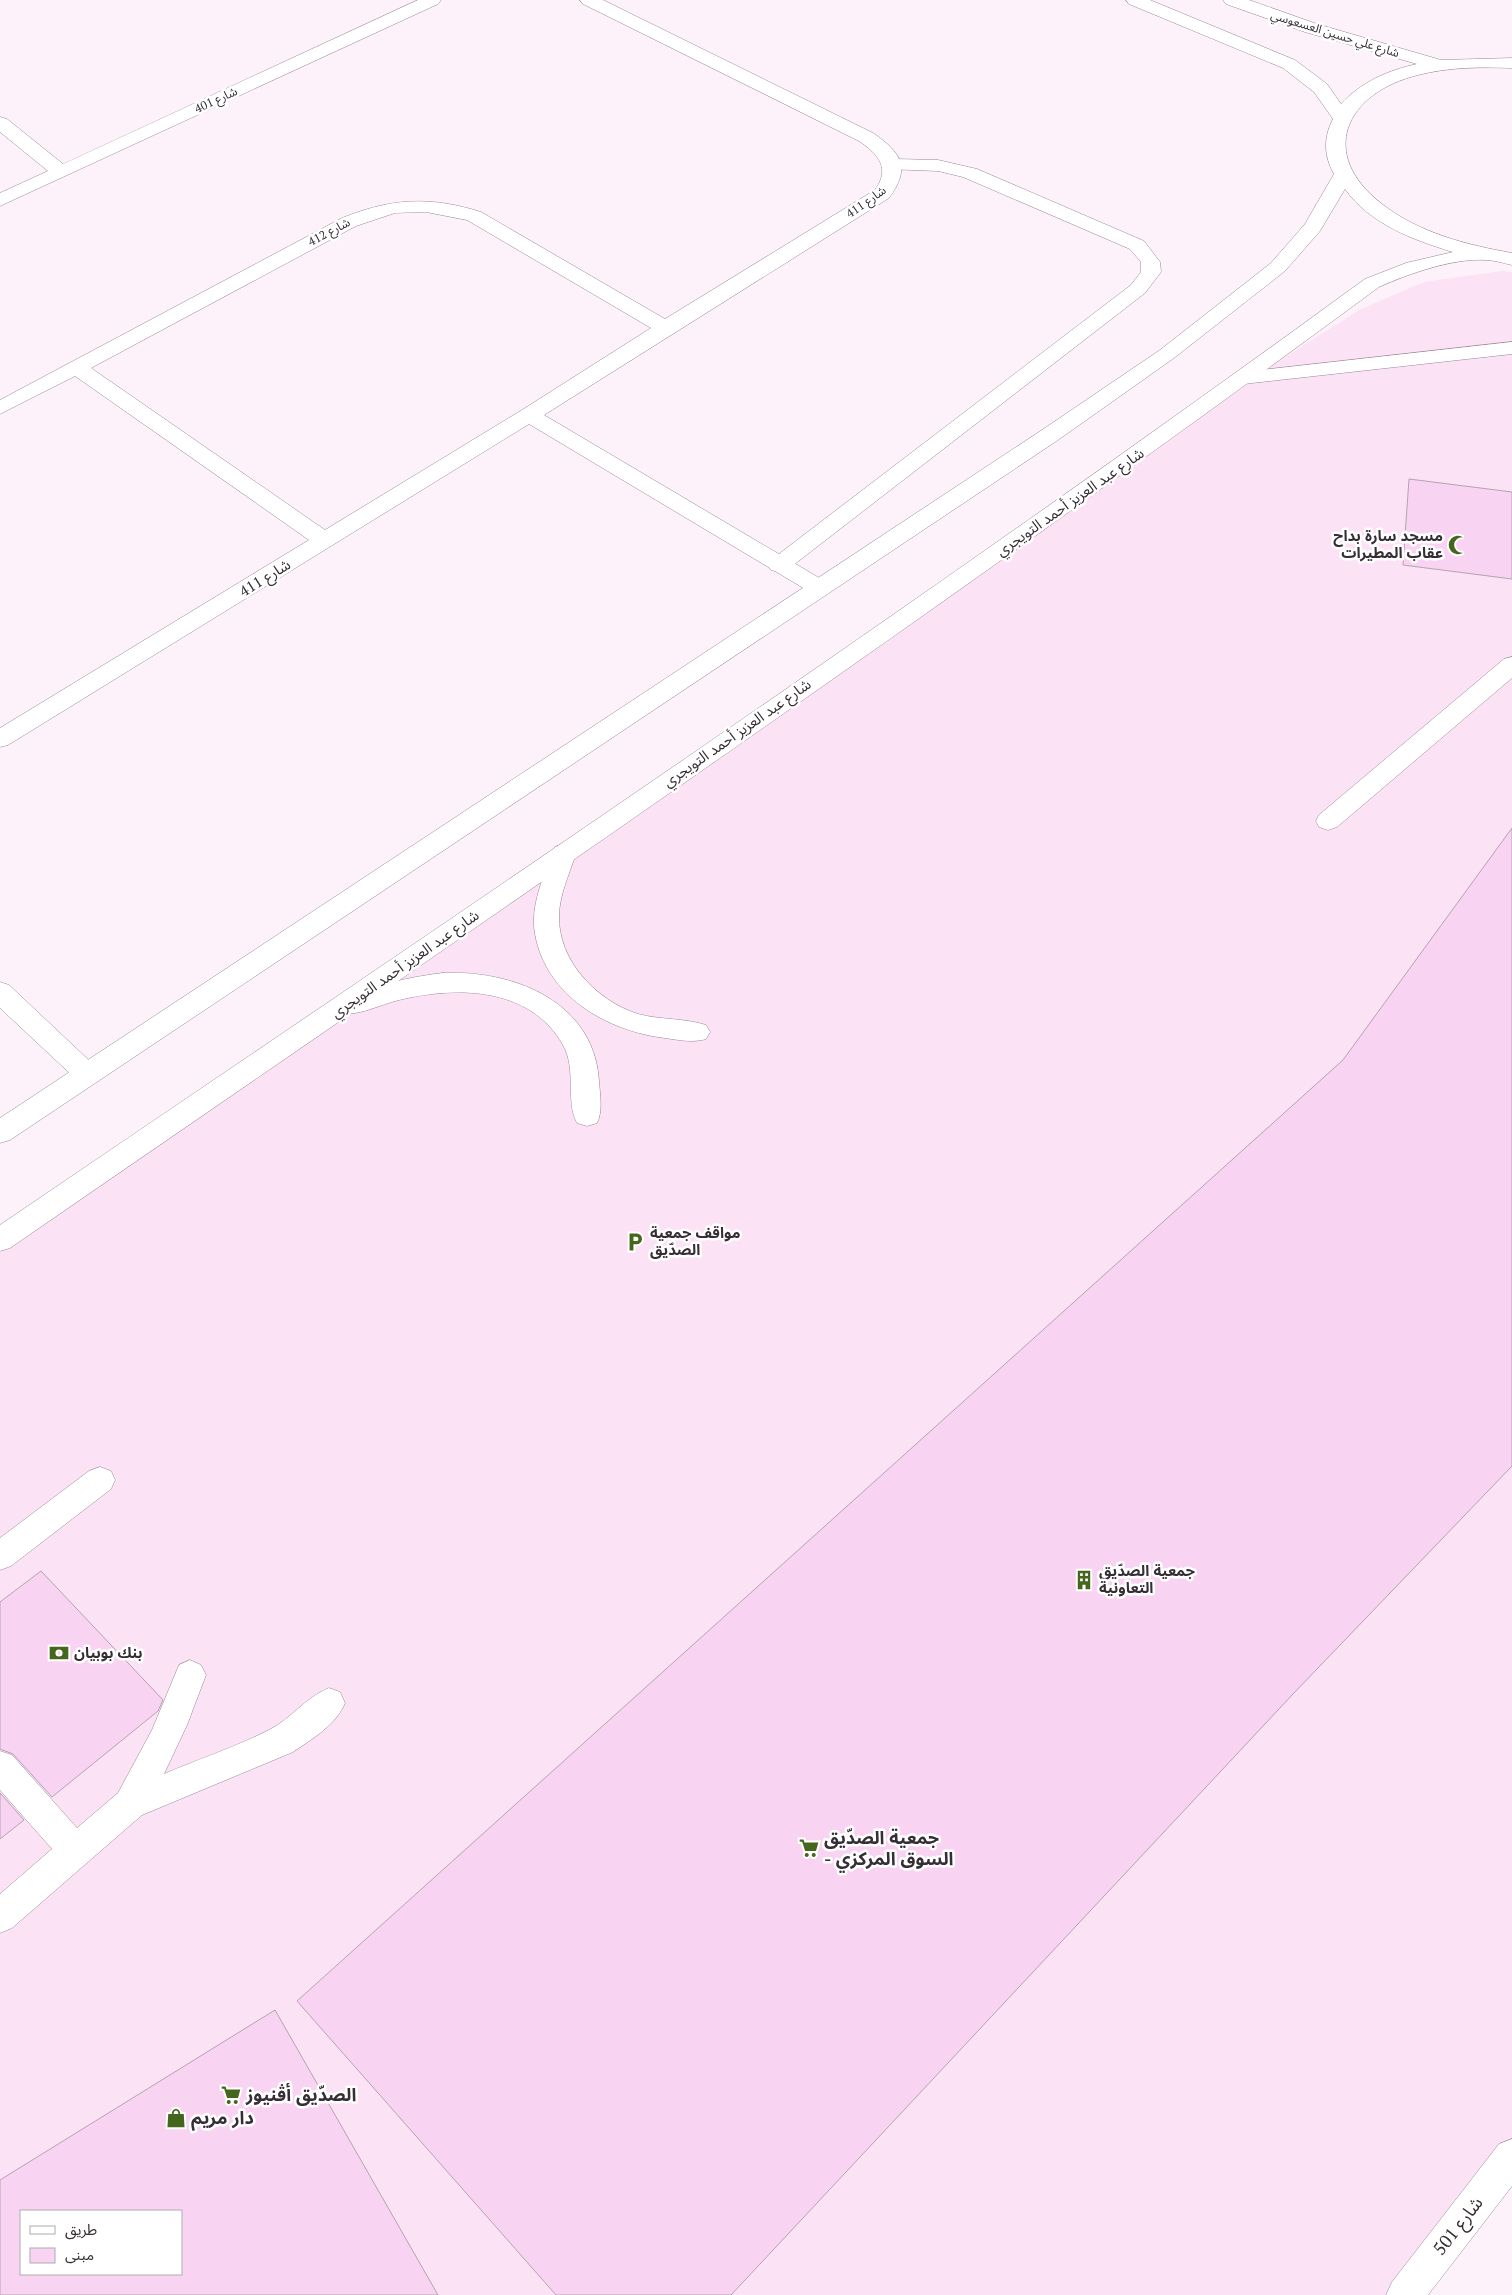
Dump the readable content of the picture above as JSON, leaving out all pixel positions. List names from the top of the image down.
{
  "streets": {
    "street": [
      "شارع علي حسين العسعوسي",
      "شارع 401",
      "شارع 411",
      "شارع 412",
      "شارع عبد العزيز أحمد التويجري",
      "شارع 501"
    ]
  },
  "crossings": [
    ["شارع 411", "شارع 412"]
  ],
  "places": {
    "mosque": ["مسجد سارة بداح عقاب المطيرات"],
    "parking": ["مواقف جمعية الصدّيق"],
    "building": ["جمعية الصدّيق التعاونية"],
    "bank": ["بنك بوبيان"],
    "supermarket": ["جمعية الصدّيق - السوق المركزي", "الصدّيق أڤنيوز"],
    "shop": ["دار مريم"]
  },
  "legend": ["طريق", "مبنى"]
}
